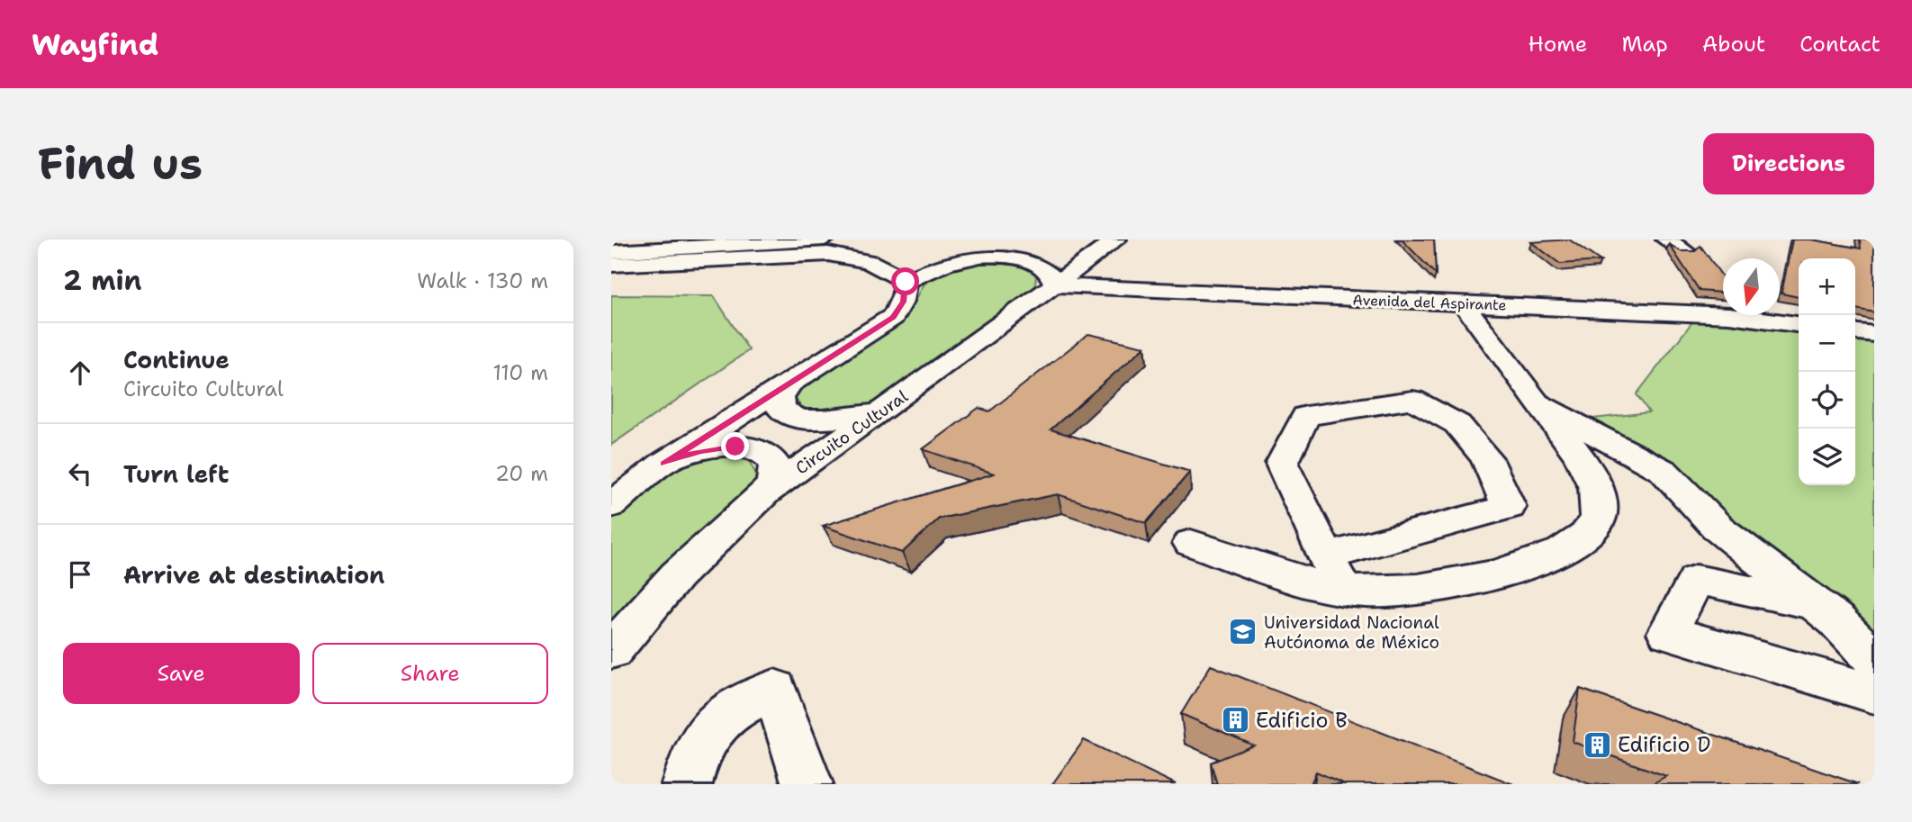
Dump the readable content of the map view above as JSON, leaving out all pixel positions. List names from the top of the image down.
{
  "streets": {
    "street": ["Avenida del Aspirante", "Circuito Cultural"]
  },
  "crossings": [
    ["Avenida del Aspirante", "Circuito Cultural"]
  ],
  "places": {
    "school or university": ["Universidad Nacional Autónoma de México"],
    "building": ["Edificio B", "Edificio D"]
  },
  "north": "bottom",
  "page": {
    "header": "Wayfind",
    "nav": [
      "Home",
      "Map",
      "About",
      "Contact"
    ],
    "buttons": [
      "Directions",
      ["Save", "Share"]
    ],
    "title": "Find us",
    "heading": ["2 min", "Walk · 130 m"],
    "map_buttons": ["+", "−"],
    "list": [
      ["Continue", "Circuito Cultural", "110 m"],
      ["Turn left", "20 m"],
      "Arrive at destination"
    ]
  }
}
